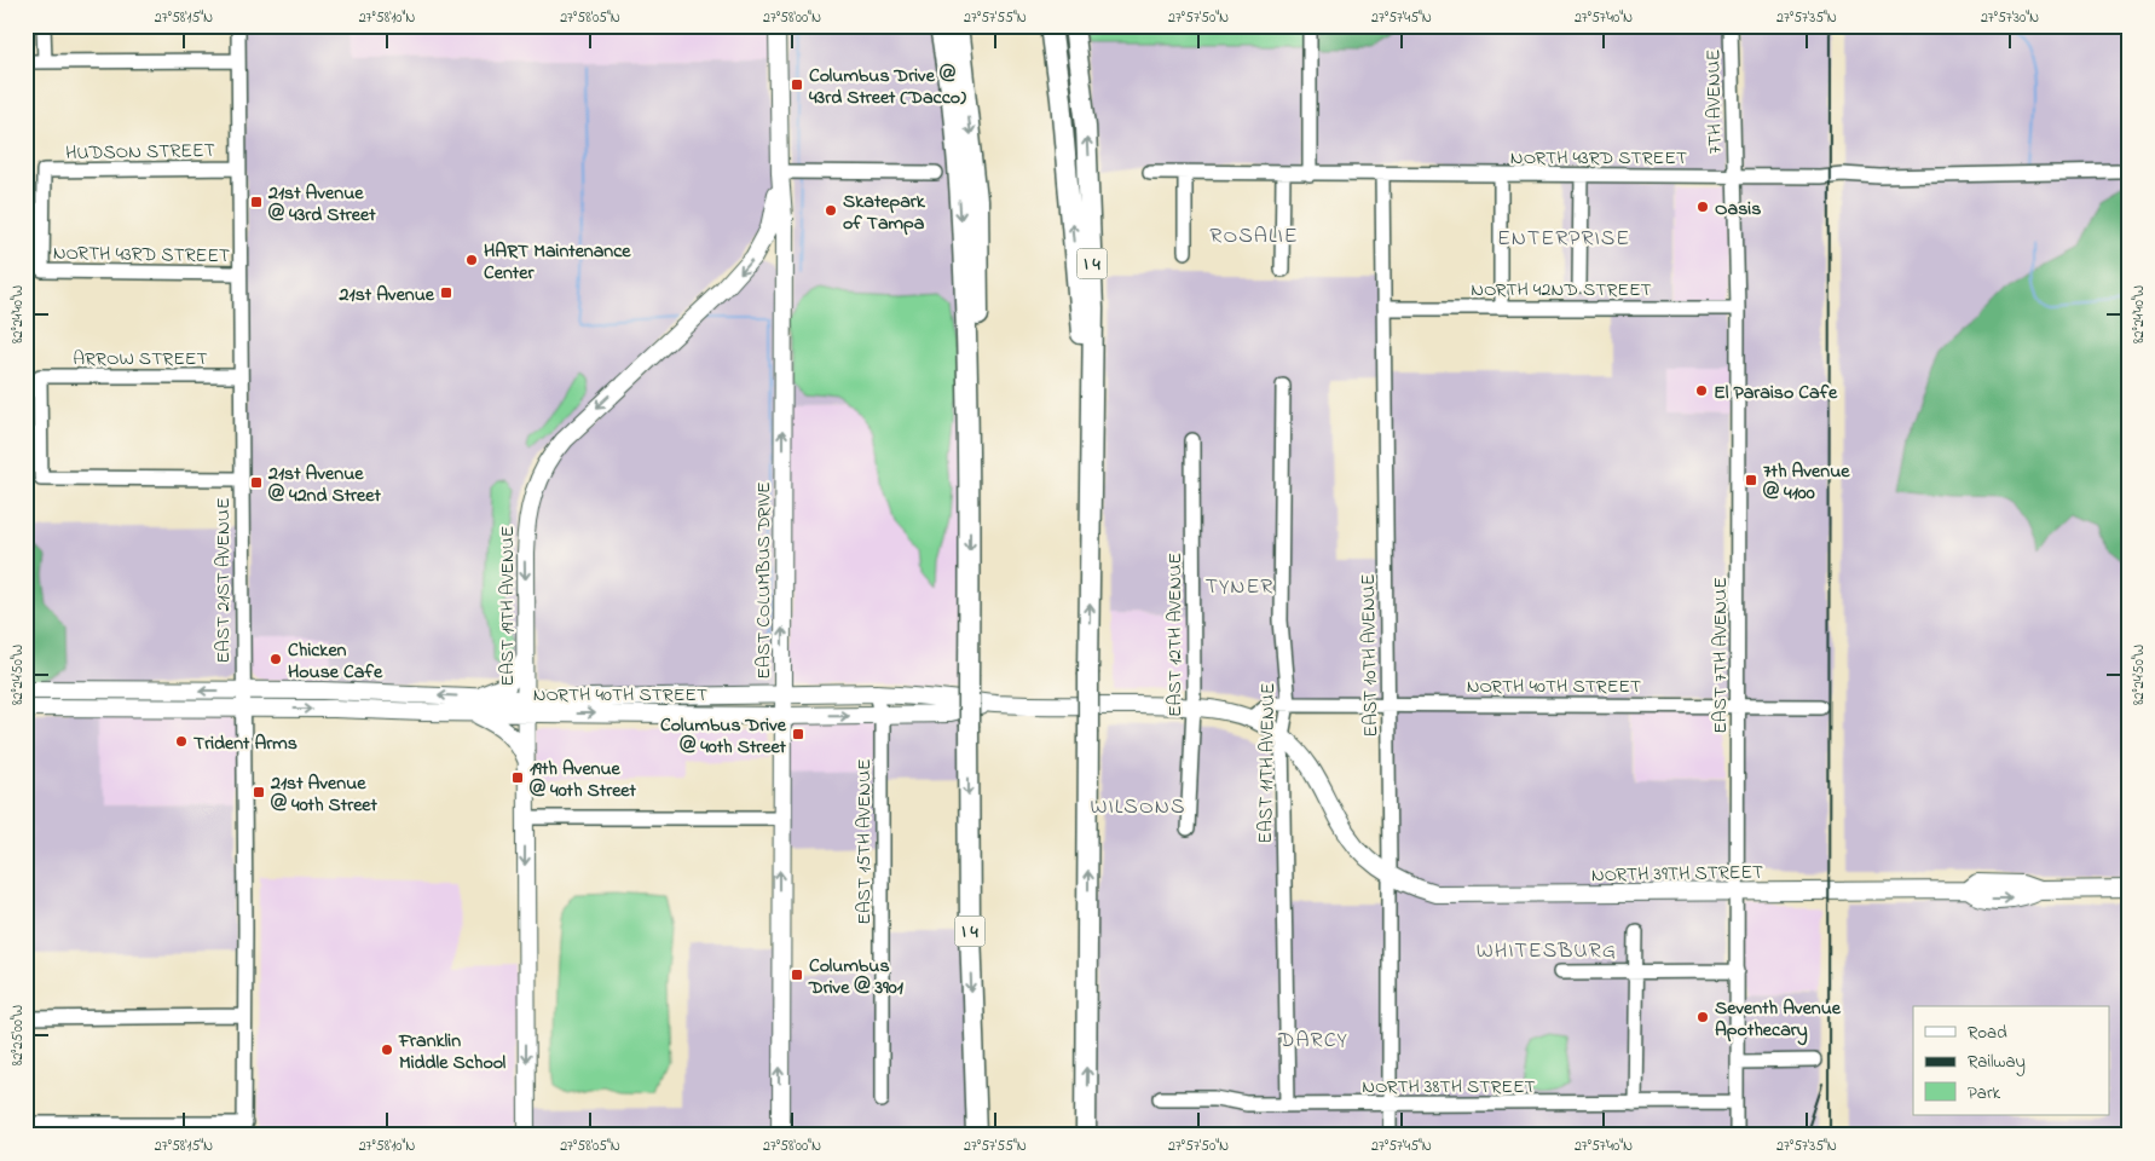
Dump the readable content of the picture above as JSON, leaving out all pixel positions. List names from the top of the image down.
{
  "streets": {
    "highway": ["I 4"],
    "main road": [
      "EAST COLUMBUS DRIVE",
      "EAST 19TH AVENUE",
      "NORTH 40TH STREET",
      "NORTH 39TH STREET"
    ],
    "street": [
      "7TH AVENUE",
      "HUDSON STREET",
      "NORTH 43RD STREET",
      "NORTH 42ND STREET",
      "ARROW STREET",
      "EAST 21ST AVENUE",
      "EAST 12TH AVENUE",
      "EAST 10TH AVENUE",
      "EAST 7TH AVENUE",
      "EAST 11TH AVENUE",
      "EAST 15TH AVENUE",
      "NORTH 38TH STREET"
    ]
  },
  "crossings": [
    ["7TH AVENUE", "NORTH 43RD STREET"],
    ["7TH AVENUE", "EAST 7TH AVENUE"],
    ["HUDSON STREET", "NORTH 43RD STREET"],
    ["HUDSON STREET", "EAST 21ST AVENUE"],
    ["NORTH 43RD STREET", "EAST 21ST AVENUE"],
    ["NORTH 43RD STREET", "EAST 10TH AVENUE"],
    ["NORTH 43RD STREET", "EAST 7TH AVENUE"],
    ["NORTH 42ND STREET", "EAST 10TH AVENUE"],
    ["NORTH 42ND STREET", "EAST 7TH AVENUE"],
    ["ARROW STREET", "EAST 21ST AVENUE"],
    ["EAST 21ST AVENUE", "NORTH 40TH STREET"],
    ["EAST COLUMBUS DRIVE", "EAST 19TH AVENUE"],
    ["EAST COLUMBUS DRIVE", "NORTH 40TH STREET"],
    ["EAST 19TH AVENUE", "NORTH 40TH STREET"],
    ["EAST 12TH AVENUE", "NORTH 40TH STREET"],
    ["EAST 10TH AVENUE", "NORTH 40TH STREET"],
    ["EAST 10TH AVENUE", "NORTH 39TH STREET"],
    ["EAST 10TH AVENUE", "NORTH 38TH STREET"],
    ["EAST 7TH AVENUE", "NORTH 40TH STREET"],
    ["EAST 7TH AVENUE", "NORTH 39TH STREET"],
    ["EAST 7TH AVENUE", "NORTH 38TH STREET"],
    ["NORTH 40TH STREET", "EAST 11TH AVENUE"],
    ["NORTH 40TH STREET", "EAST 15TH AVENUE"],
    ["NORTH 40TH STREET", "NORTH 39TH STREET"],
    ["EAST 11TH AVENUE", "NORTH 38TH STREET"]
  ],
  "one_way": ["EAST COLUMBUS DRIVE", "EAST 19TH AVENUE"],
  "districts": [
    "ROSALIE",
    "ENTERPRISE",
    "TYNER",
    "WILSONS",
    "WHITESBURG",
    "DARCY"
  ],
  "places": {
    "transit": [
      "Columbus Drive @ 43rd Street (Dacco)",
      "21st Avenue @ 43rd Street",
      "21st Avenue",
      "7th Avenue @ 4100",
      "21st Avenue @ 42nd Street",
      "Columbus Drive @ 40th Street",
      "19th Avenue @ 40th Street",
      "21st Avenue @ 40th Street",
      "Columbus Drive @ 3901"
    ],
    "other": [
      "Oasis",
      "Skatepark of Tampa",
      "HART Maintenance Center",
      "El Paraiso Cafe",
      "Chicken House Cafe",
      "Trident Arms",
      "Seventh Avenue Apothecary",
      "Franklin Middle School"
    ]
  },
  "legend": ["Road", "Railway", "Park"],
  "coordinates": [
    "27°58'15\"N",
    "27°58'10\"N",
    "27°58'05\"N",
    "27°58'00\"N",
    "27°57'55\"N",
    "27°57'50\"N",
    "27°57'45\"N",
    "27°57'40\"N",
    "27°57'35\"N",
    "27°57'30\"N",
    "82°24'40\"W",
    "82°24'50\"W",
    "82°25'00\"W"
  ]
}
